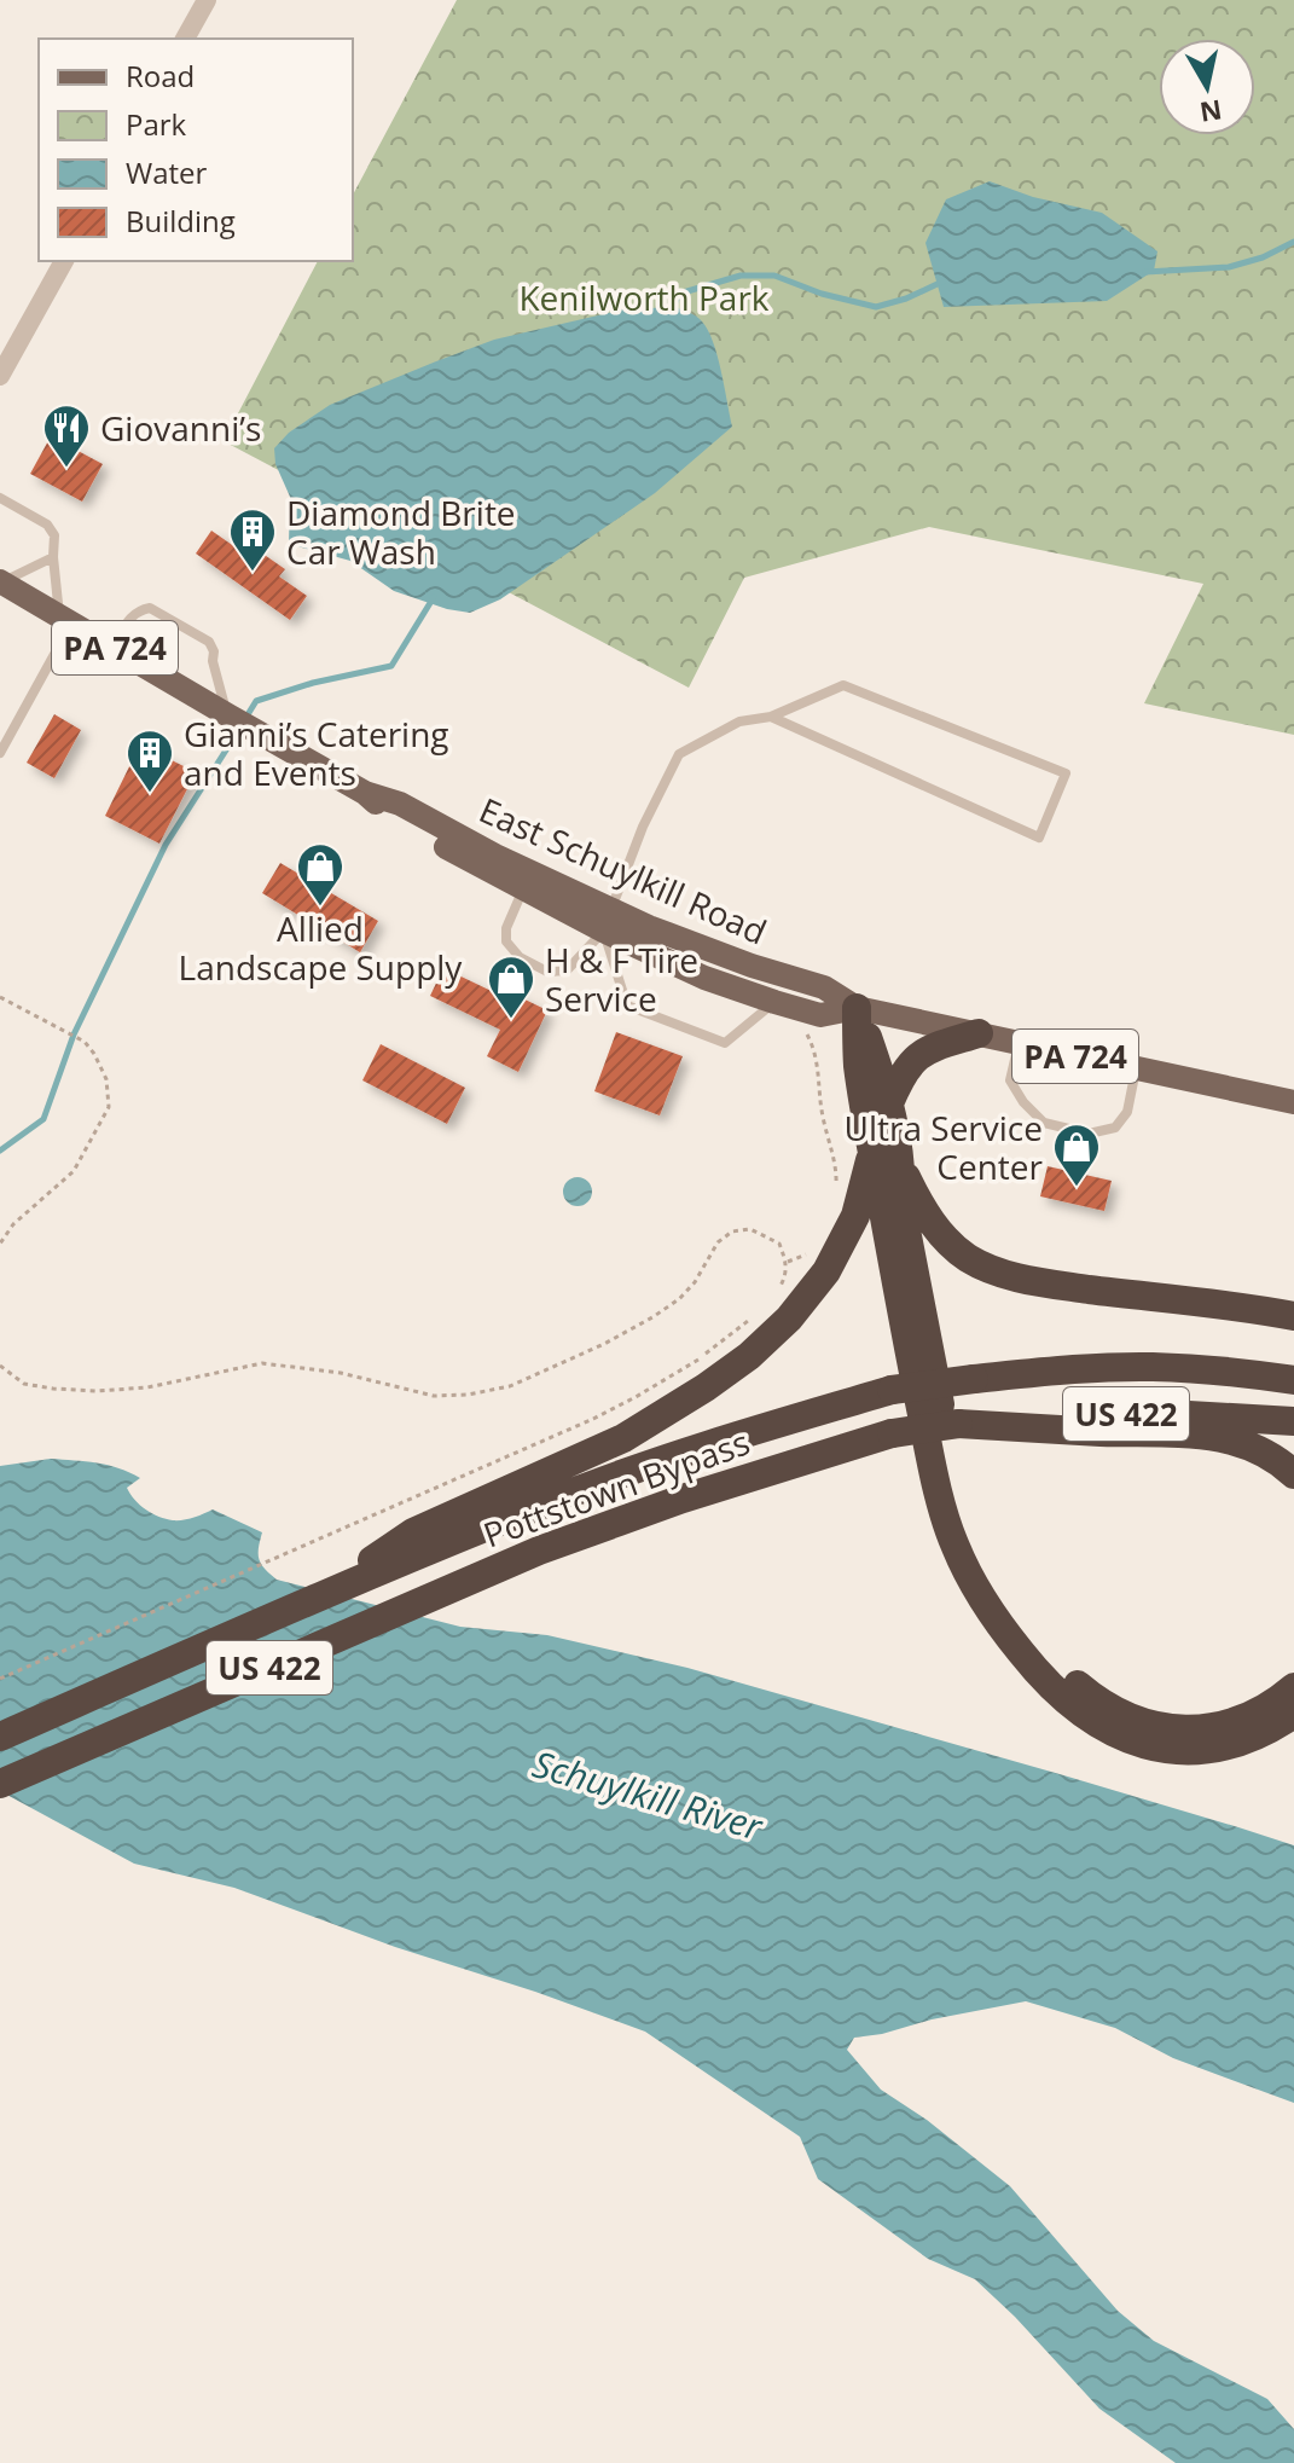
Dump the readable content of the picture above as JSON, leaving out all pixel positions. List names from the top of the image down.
{
  "streets": {
    "highway": ["US 422", "Pottstown Bypass"],
    "main road": ["PA 724", "East Schuylkill Road"]
  },
  "crossings": [
    ["US 422", "Pottstown Bypass"]
  ],
  "water": ["Schuylkill River"],
  "parks": ["Kenilworth Park"],
  "places": {
    "restaurant": ["Giovanni’s"],
    "building": ["Diamond Brite Car Wash", "Gianni’s Catering and Events"],
    "shop": ["Allied Landscape Supply", "H & F Tire Service", "Ultra Service Center"]
  },
  "legend": [
    "Road",
    "Park",
    "Water",
    "Building"
  ],
  "north": "bottom"
}
